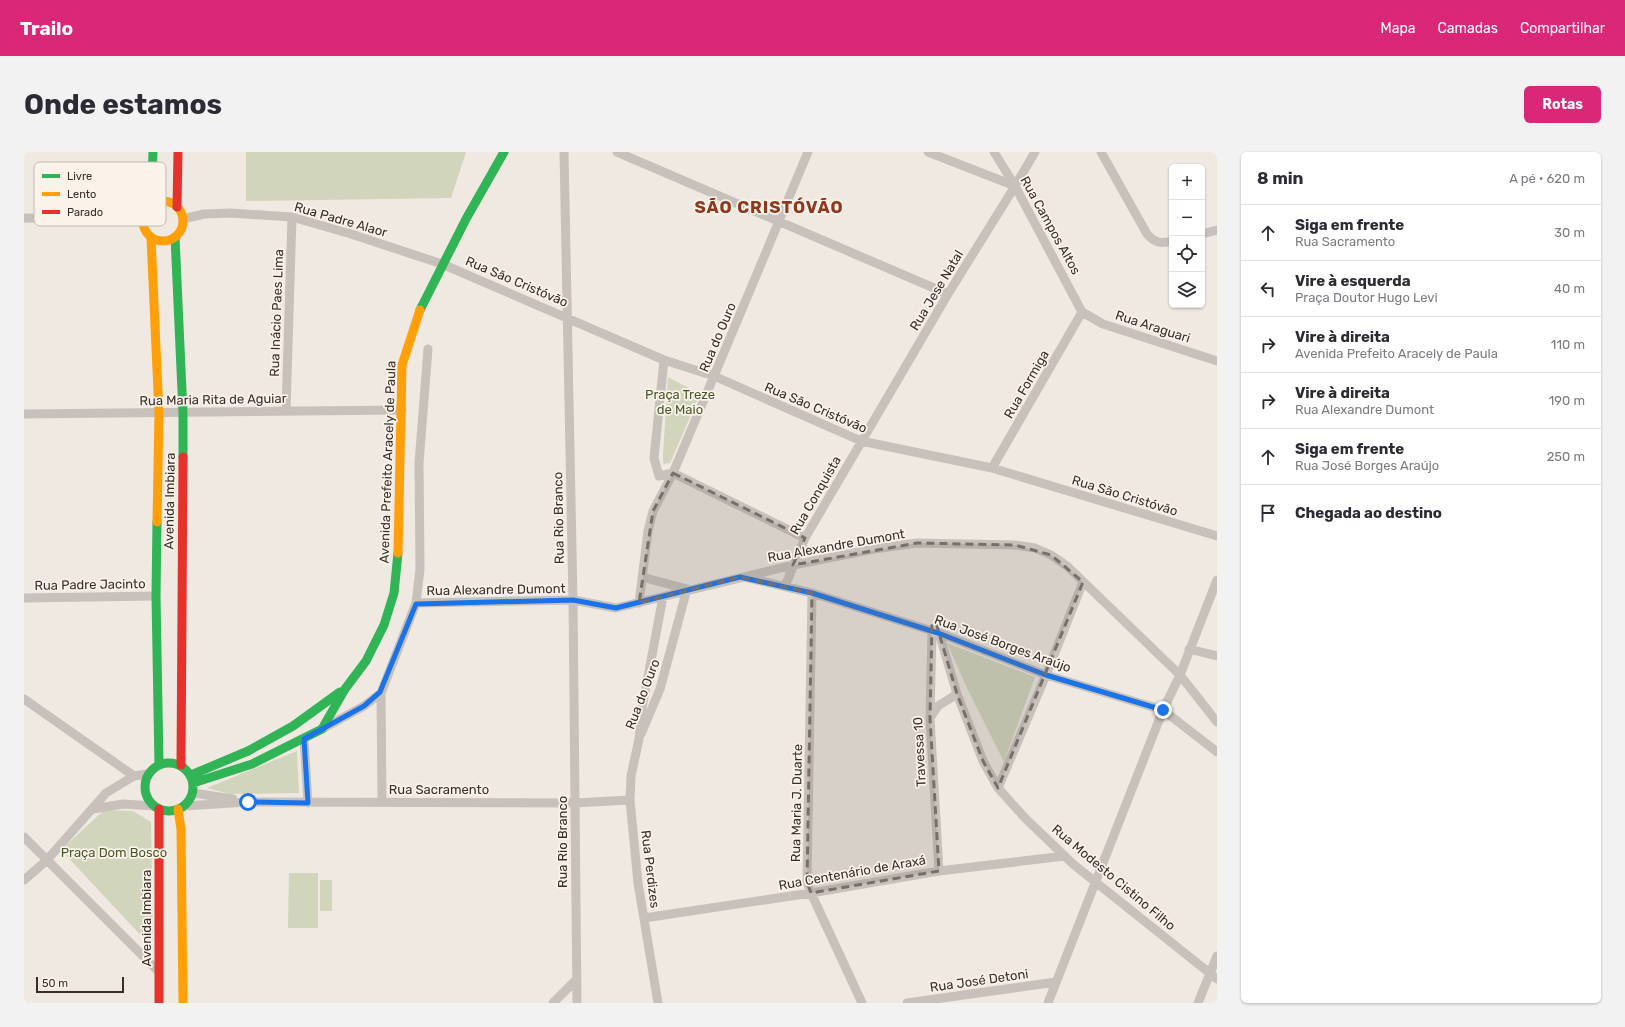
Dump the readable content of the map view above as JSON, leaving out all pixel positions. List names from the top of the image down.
{
  "streets": {
    "main road": ["Avenida Prefeito Aracely de Paula", "Avenida Imbiara"],
    "street": [
      "Rua Padre Alaor",
      "Rua Campos Altos",
      "Rua São Cristóvão",
      "Rua Jese Natal",
      "Rua Inácio Paes Lima",
      "Rua Araguari",
      "Rua do Ouro",
      "Rua Formiga",
      "Rua Maria Rita de Aguiar",
      "Rua Conquista",
      "Rua Rio Branco",
      "Rua Alexandre Dumont",
      "Rua Padre Jacinto",
      "Rua José Borges Araújo",
      "Travessa 10",
      "Rua Sacramento",
      "Rua Maria J. Duarte",
      "Rua Perdizes",
      "Rua Centenário de Araxá",
      "Rua Modesto Cistino Filho",
      "Rua José Detoni"
    ]
  },
  "crossings": [
    ["Rua Padre Alaor", "Rua São Cristóvão"],
    ["Rua Padre Alaor", "Rua Inácio Paes Lima"],
    ["Rua Padre Alaor", "Avenida Prefeito Aracely de Paula"],
    ["Rua Campos Altos", "Rua Jese Natal"],
    ["Rua Campos Altos", "Rua Araguari"],
    ["Rua Campos Altos", "Rua Formiga"],
    ["Rua São Cristóvão", "Rua Jese Natal"],
    ["Rua São Cristóvão", "Rua do Ouro"],
    ["Rua São Cristóvão", "Rua Formiga"],
    ["Rua São Cristóvão", "Avenida Prefeito Aracely de Paula"],
    ["Rua São Cristóvão", "Rua Conquista"],
    ["Rua São Cristóvão", "Rua Rio Branco"],
    ["Rua Jese Natal", "Rua Conquista"],
    ["Rua Inácio Paes Lima", "Rua Maria Rita de Aguiar"],
    ["Rua Araguari", "Rua Formiga"],
    ["Rua do Ouro", "Rua Alexandre Dumont"],
    ["Rua do Ouro", "Rua Perdizes"],
    ["Rua Maria Rita de Aguiar", "Avenida Prefeito Aracely de Paula"],
    ["Rua Maria Rita de Aguiar", "Avenida Imbiara"],
    ["Avenida Prefeito Aracely de Paula", "Avenida Imbiara"],
    ["Rua Conquista", "Rua Alexandre Dumont"],
    ["Rua Conquista", "Rua José Borges Araújo"],
    ["Avenida Imbiara", "Rua Padre Jacinto"],
    ["Rua Rio Branco", "Rua Alexandre Dumont"],
    ["Rua Rio Branco", "Rua Sacramento"],
    ["Rua Alexandre Dumont", "Rua José Borges Araújo"],
    ["Rua José Borges Araújo", "Travessa 10"],
    ["Rua José Borges Araújo", "Rua Maria J. Duarte"],
    ["Rua José Borges Araújo", "Rua Modesto Cistino Filho"],
    ["Travessa 10", "Rua Centenário de Araxá"],
    ["Travessa 10", "Rua Modesto Cistino Filho"],
    ["Rua Sacramento", "Rua Perdizes"],
    ["Rua Maria J. Duarte", "Rua Centenário de Araxá"],
    ["Rua Perdizes", "Rua Centenário de Araxá"],
    ["Rua Centenário de Araxá", "Rua Modesto Cistino Filho"]
  ],
  "districts": ["SÃO CRISTÓVÃO"],
  "parks": ["Praça Treze de Maio", "Praça Dom Bosco"],
  "legend": ["Livre", "Lento", "Parado"],
  "scale_bar": "50 m",
  "page": {
    "header": "Trailo",
    "nav": ["Mapa", "Camadas", "Compartilhar"],
    "buttons": "Rotas",
    "title": "Onde estamos",
    "heading": ["8 min", "A pé · 620 m"],
    "map_buttons": ["+", "−"],
    "list": [
      ["Siga em frente", "Rua Sacramento", "30 m"],
      ["Vire à esquerda", "Praça Doutor Hugo Levi", "40 m"],
      ["Vire à direita", "Avenida Prefeito Aracely de Paula", "110 m"],
      ["Vire à direita", "Rua Alexandre Dumont", "190 m"],
      ["Siga em frente", "Rua José Borges Araújo", "250 m"],
      "Chegada ao destino"
    ],
    "scale": "50 m"
  }
}
